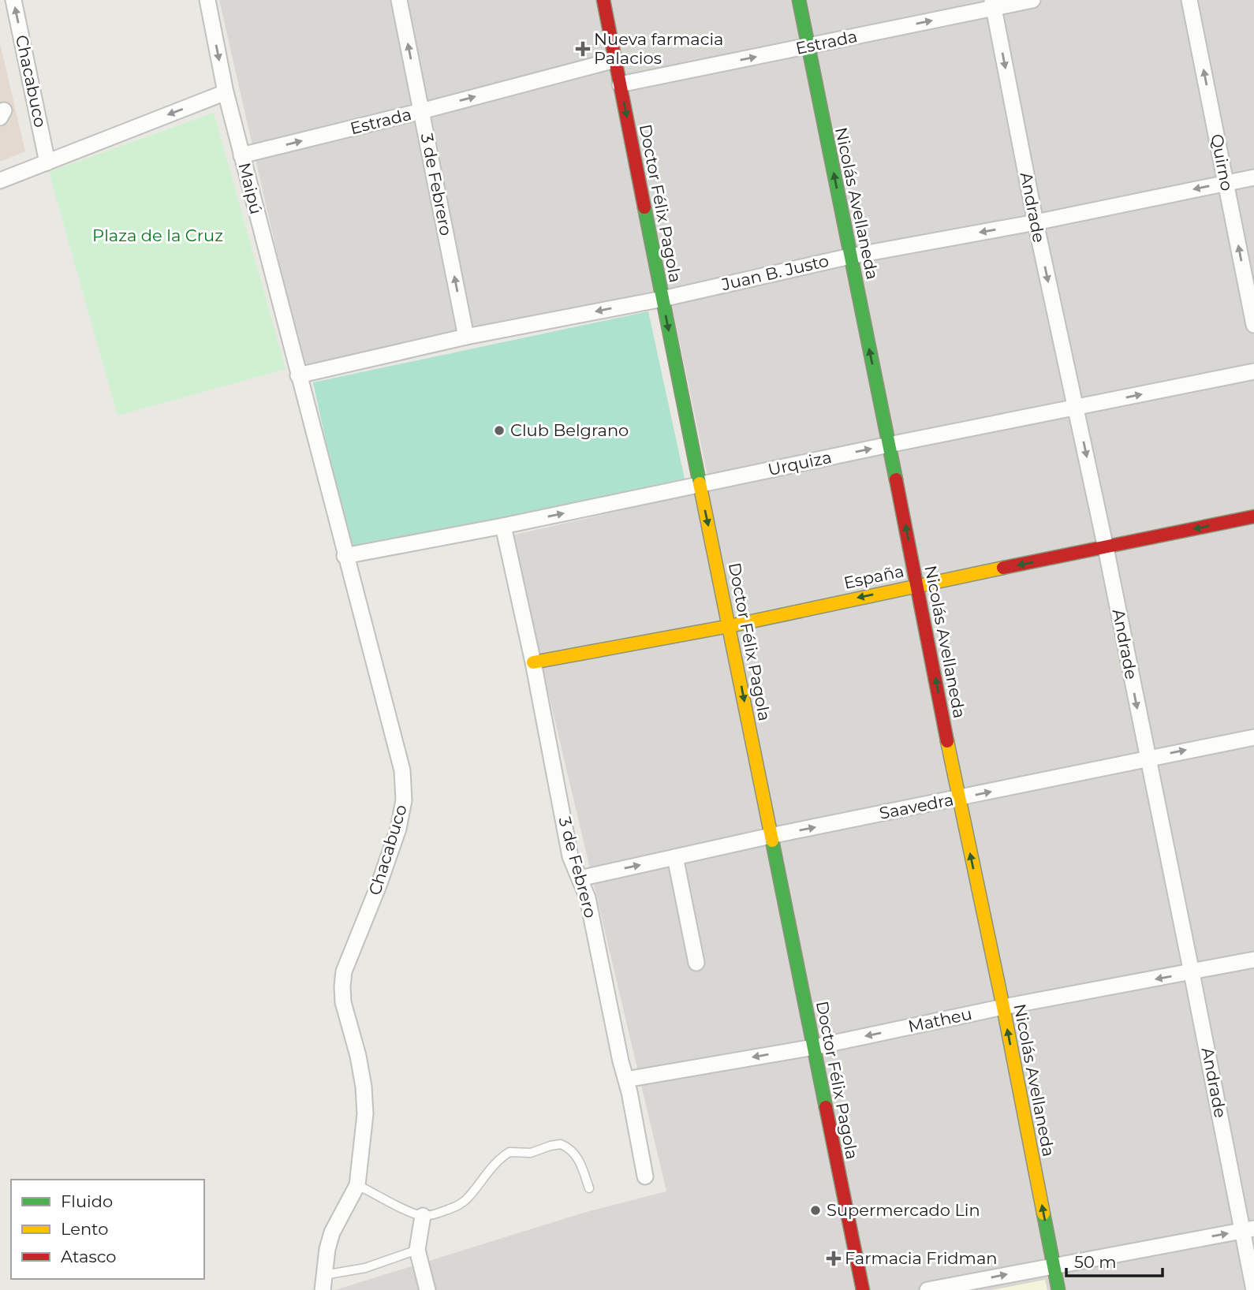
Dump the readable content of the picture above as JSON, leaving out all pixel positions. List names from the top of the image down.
{
  "streets": {
    "street": [
      "Estrada",
      "Chacabuco",
      "Quirno",
      "3 de Febrero",
      "Maipú",
      "Doctor Félix Pagola",
      "Nicolás Avellaneda",
      "Andrade",
      "Juan B. Justo",
      "Urquiza",
      "España",
      "Saavedra",
      "Matheu"
    ]
  },
  "crossings": [
    ["Estrada", "3 de Febrero"],
    ["Estrada", "Maipú"],
    ["Estrada", "Doctor Félix Pagola"],
    ["Estrada", "Nicolás Avellaneda"],
    ["Estrada", "Andrade"],
    ["Chacabuco", "Maipú"],
    ["Chacabuco", "Juan B. Justo"],
    ["Chacabuco", "Urquiza"],
    ["Quirno", "Juan B. Justo"],
    ["3 de Febrero", "Juan B. Justo"],
    ["3 de Febrero", "Urquiza"],
    ["3 de Febrero", "España"],
    ["3 de Febrero", "Saavedra"],
    ["3 de Febrero", "Matheu"],
    ["Maipú", "Juan B. Justo"],
    ["Doctor Félix Pagola", "Juan B. Justo"],
    ["Doctor Félix Pagola", "Urquiza"],
    ["Doctor Félix Pagola", "España"],
    ["Doctor Félix Pagola", "Saavedra"],
    ["Doctor Félix Pagola", "Matheu"],
    ["Nicolás Avellaneda", "Juan B. Justo"],
    ["Nicolás Avellaneda", "Urquiza"],
    ["Nicolás Avellaneda", "España"],
    ["Nicolás Avellaneda", "Saavedra"],
    ["Nicolás Avellaneda", "Matheu"],
    ["Andrade", "Juan B. Justo"],
    ["Andrade", "Urquiza"],
    ["Andrade", "España"],
    ["Andrade", "Saavedra"],
    ["Andrade", "Matheu"]
  ],
  "one_way": [
    "Estrada",
    "Quirno",
    "Doctor Félix Pagola",
    "Nicolás Avellaneda",
    "Andrade",
    "Juan B. Justo",
    "Urquiza",
    "España",
    "Saavedra",
    "Matheu"
  ],
  "parks": ["Plaza de la Cruz"],
  "places": {
    "health": ["Nueva farmacia Palacios", "Farmacia Fridman"],
    "other": ["Club Belgrano", "Supermercado Lin"]
  },
  "legend": ["Fluido", "Lento", "Atasco"],
  "scale_bar": "50 m"
}
